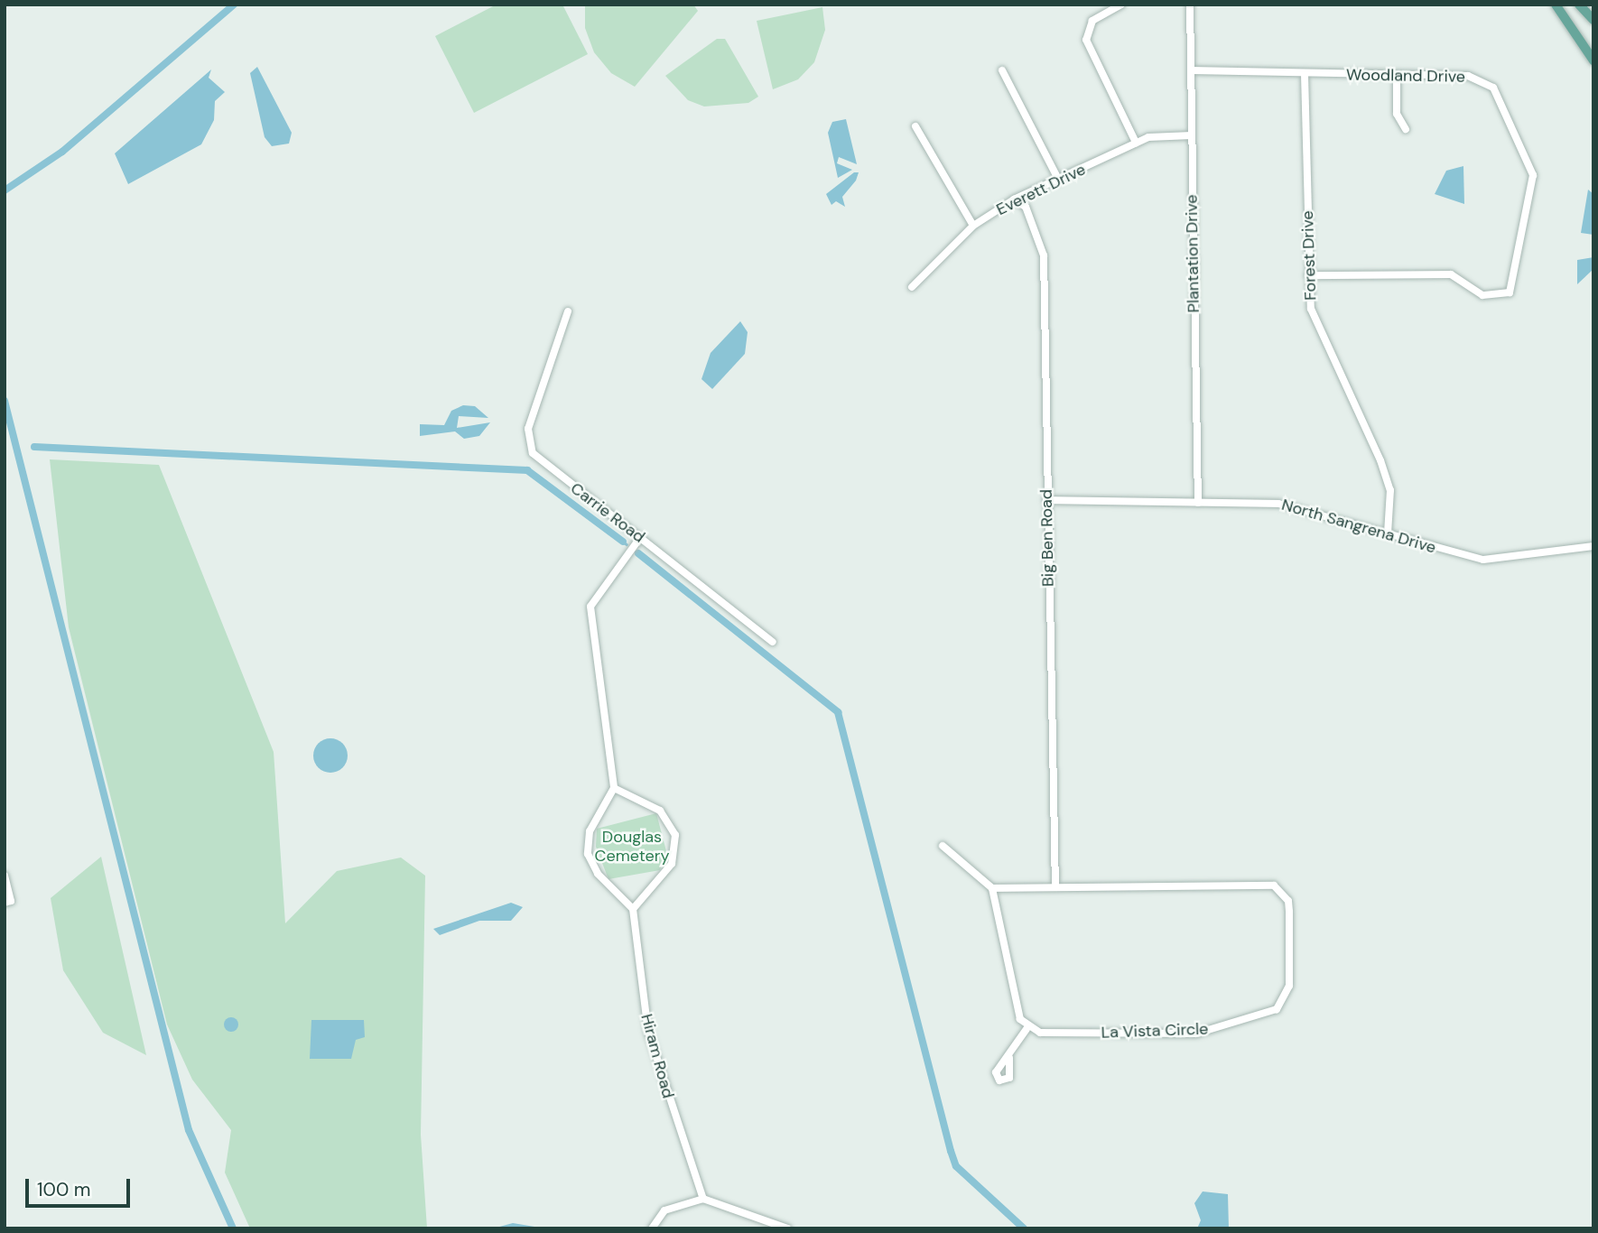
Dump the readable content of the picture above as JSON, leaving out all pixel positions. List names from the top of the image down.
{
  "streets": {
    "street": [
      "Woodland Drive",
      "Everett Drive",
      "Plantation Drive",
      "Forest Drive",
      "Carrie Road",
      "North Sangrena Drive",
      "Big Ben Road",
      "La Vista Circle",
      "Hiram Road"
    ]
  },
  "crossings": [
    ["Woodland Drive", "Plantation Drive"],
    ["Woodland Drive", "Forest Drive"],
    ["Everett Drive", "Plantation Drive"],
    ["Everett Drive", "Big Ben Road"],
    ["Plantation Drive", "North Sangrena Drive"],
    ["Forest Drive", "North Sangrena Drive"],
    ["North Sangrena Drive", "Big Ben Road"],
    ["Big Ben Road", "La Vista Circle"]
  ],
  "parks": ["Douglas Cemetery"],
  "scale_bar": "100 m"
}
